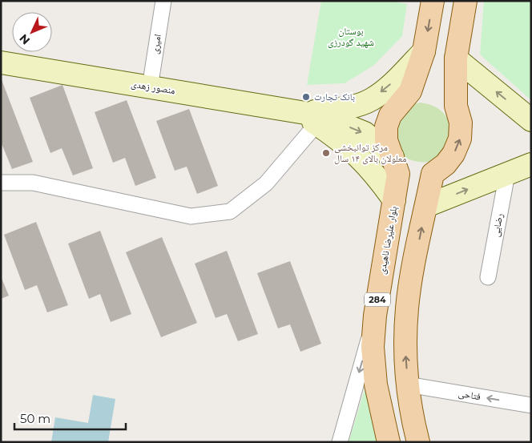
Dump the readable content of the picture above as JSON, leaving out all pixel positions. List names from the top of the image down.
{
  "streets": {
    "main road": ["منصور زهدی", "بلوار علیرضا ناهیدی", "284"],
    "street": ["امیری", "رضایی", "فتاحی"]
  },
  "crossings": [
    ["امیری", "منصور زهدی"],
    ["منصور زهدی", "بلوار علیرضا ناهیدی"]
  ],
  "one_way": ["فتاحی"],
  "parks": ["بوستان شهید گودرزی"],
  "places": ["بانک تجارت", "مرکز توانبخشی معلولان بالای ۱۴ سال"],
  "scale_bar": "50 m",
  "north": "bottom left"
}
